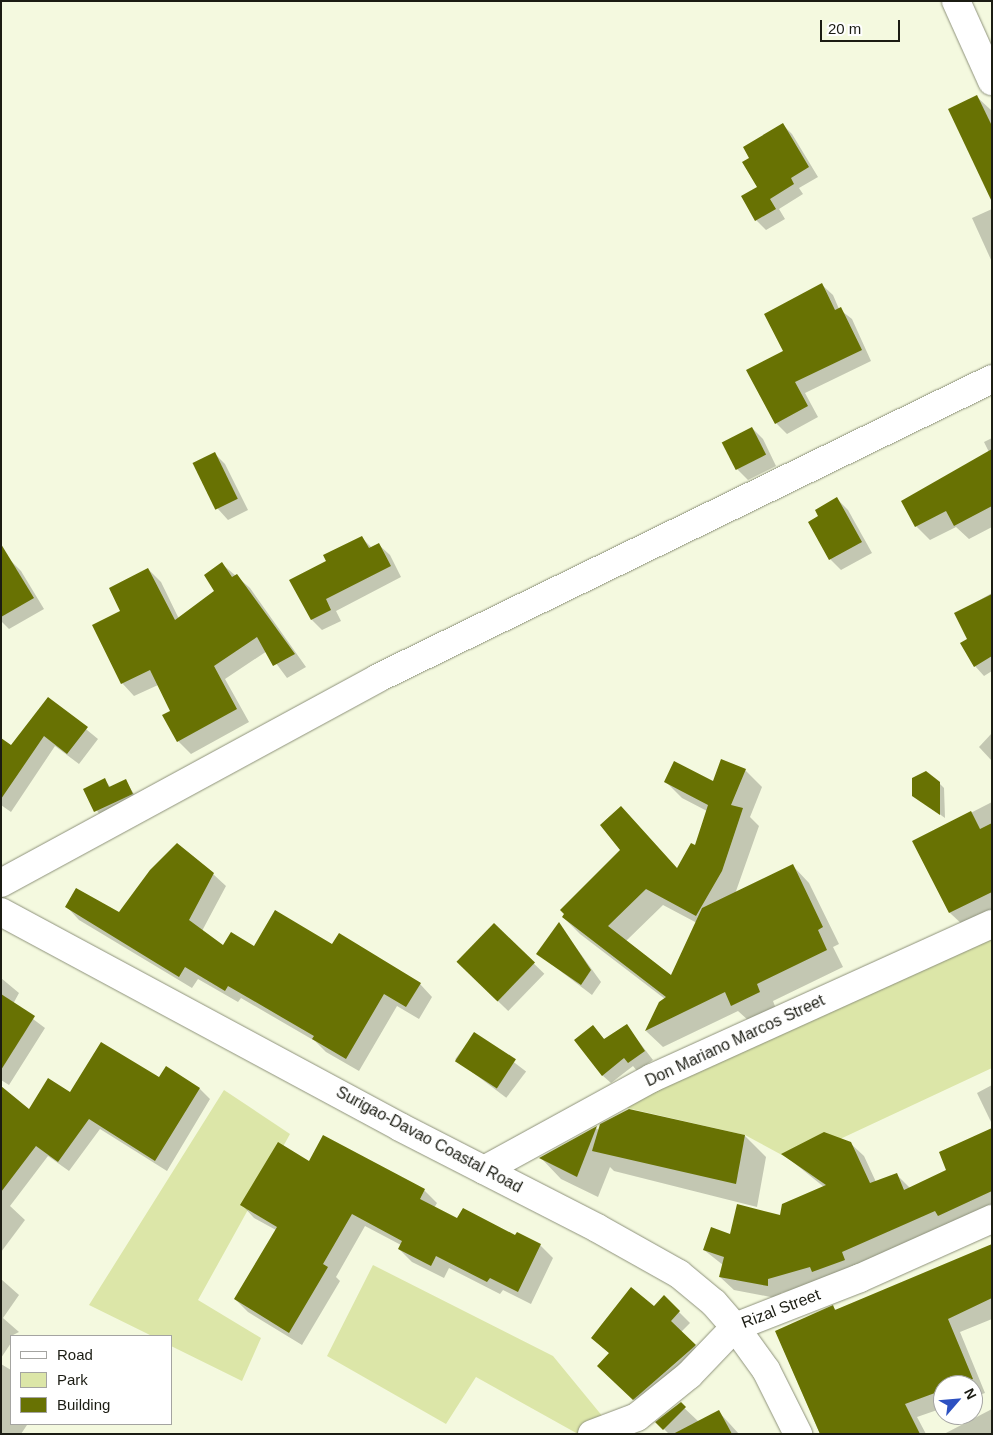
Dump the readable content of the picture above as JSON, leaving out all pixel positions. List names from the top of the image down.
{
  "streets": {
    "main road": ["Don Mariano Marcos Street", "Surigao-Davao Coastal Road", "Rizal Street"]
  },
  "crossings": [
    ["Don Mariano Marcos Street", "Surigao-Davao Coastal Road"],
    ["Surigao-Davao Coastal Road", "Rizal Street"]
  ],
  "legend": ["Road", "Park", "Building"],
  "scale_bar": "20 m",
  "north": "top right"
}
